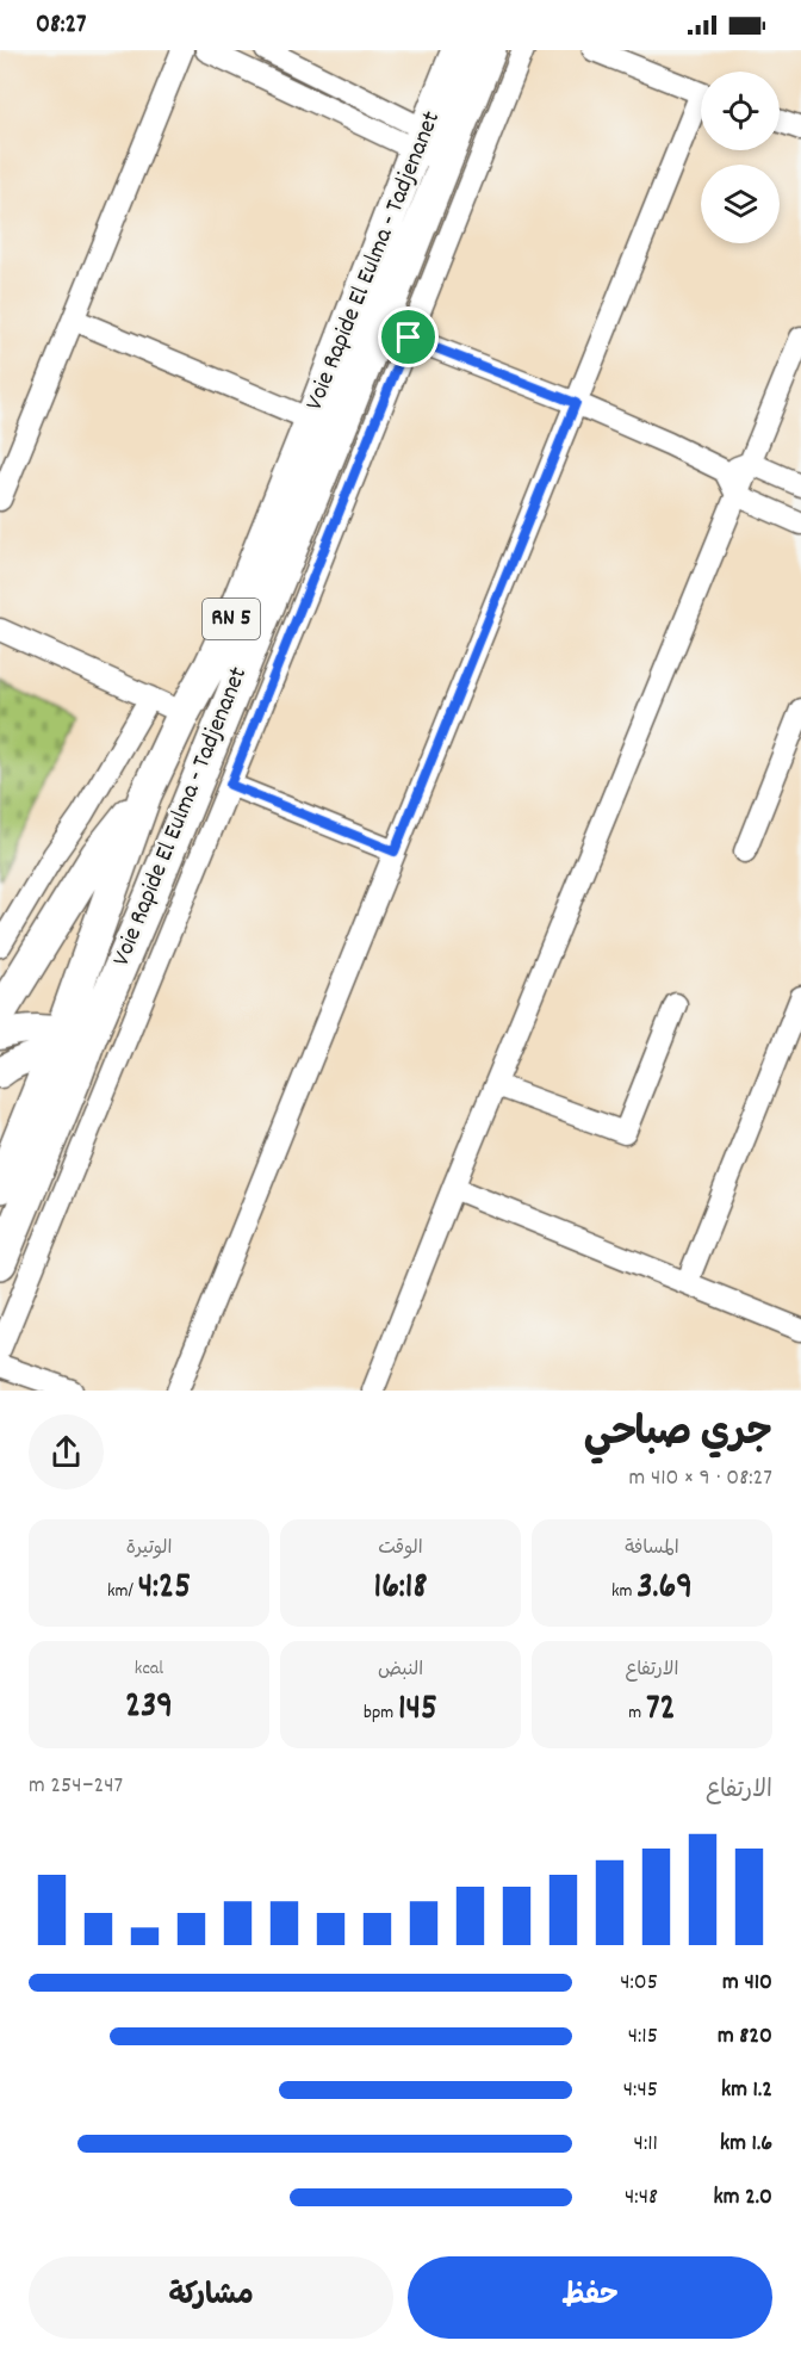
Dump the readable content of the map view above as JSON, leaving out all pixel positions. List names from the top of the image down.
{
  "streets": {
    "highway": ["Voie Rapide El Eulma - Tadjenanet", "RN 5"]
  },
  "page": {
    "status": "08:27",
    "heading": ["جري صباحي", "08:27 · 9 × 410 m"],
    "stats": [
      ["المسافة", "3.69 km"],
      ["الوقت", "16:18"],
      ["الوتيرة", "4:25 /km"],
      ["الارتفاع", "72 m"],
      ["النبض", "145 bpm"],
      ["kcal", "239"]
    ],
    "chart": ["الارتفاع", "247–254 m"],
    "list": [
      {
        "name": "410 m",
        "note": "4:05"
      },
      {
        "name": "820 m",
        "note": "4:15"
      },
      {
        "name": "1.2 km",
        "note": "4:45"
      },
      {
        "name": "1.6 km",
        "note": "4:11"
      },
      {
        "name": "2.0 km",
        "note": "4:48"
      }
    ],
    "buttons": ["حفظ", "مشاركة"]
  }
}
